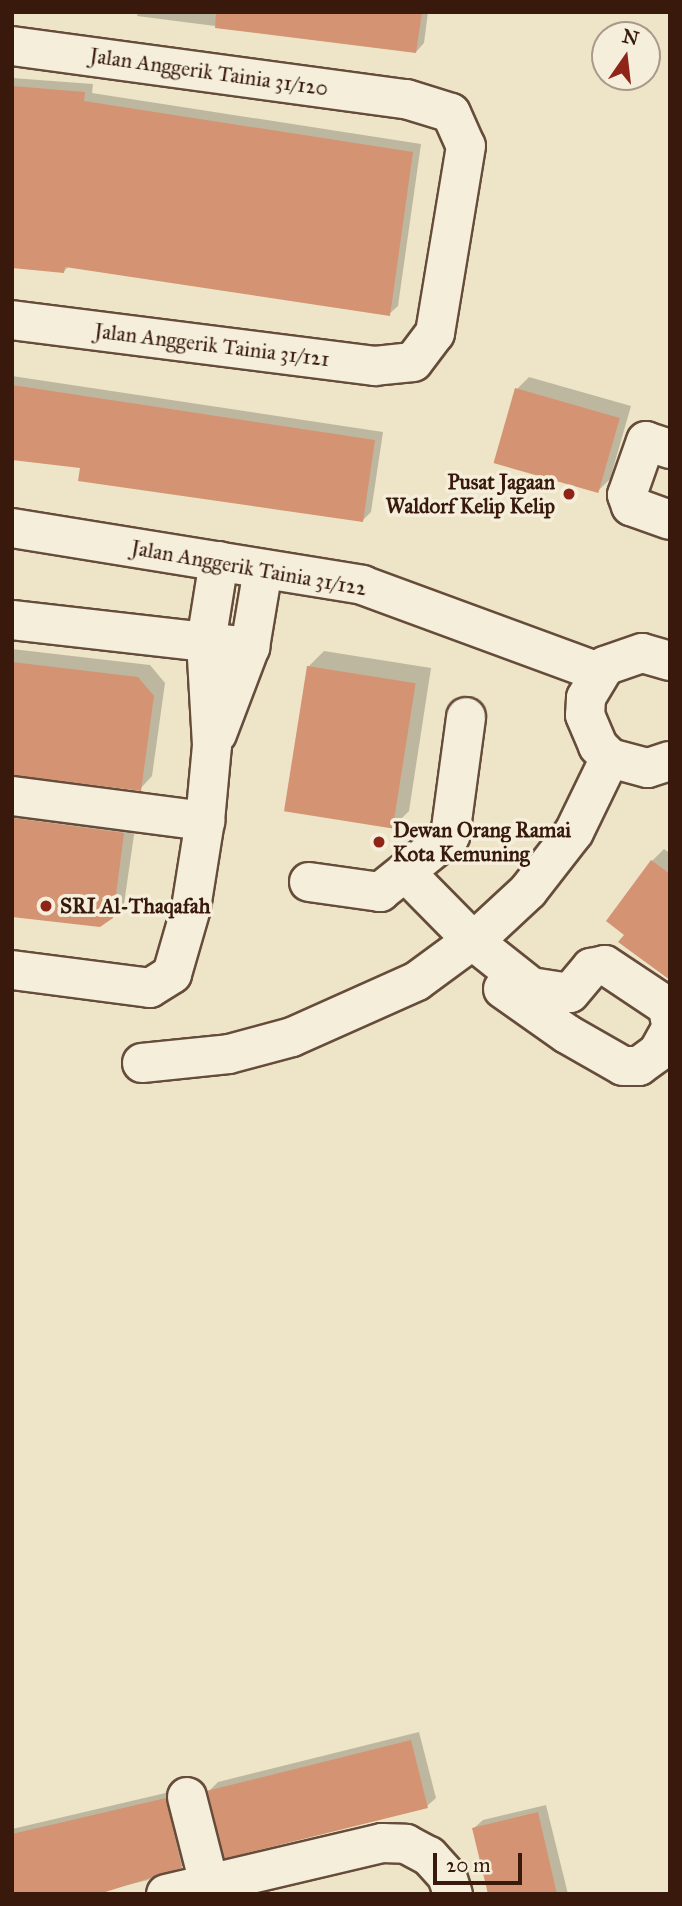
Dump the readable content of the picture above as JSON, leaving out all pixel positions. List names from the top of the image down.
{
  "streets": {
    "street": ["Jalan Anggerik Tainia 31/120", "Jalan Anggerik Tainia 31/121", "Jalan Anggerik Tainia 31/122"]
  },
  "crossings": [
    ["Jalan Anggerik Tainia 31/120", "Jalan Anggerik Tainia 31/121"]
  ],
  "places": ["Pusat Jagaan Waldorf Kelip Kelip", "Dewan Orang Ramai Kota Kemuning", "SRI Al-Thaqafah"],
  "scale_bar": "20 m",
  "north": "top"
}
